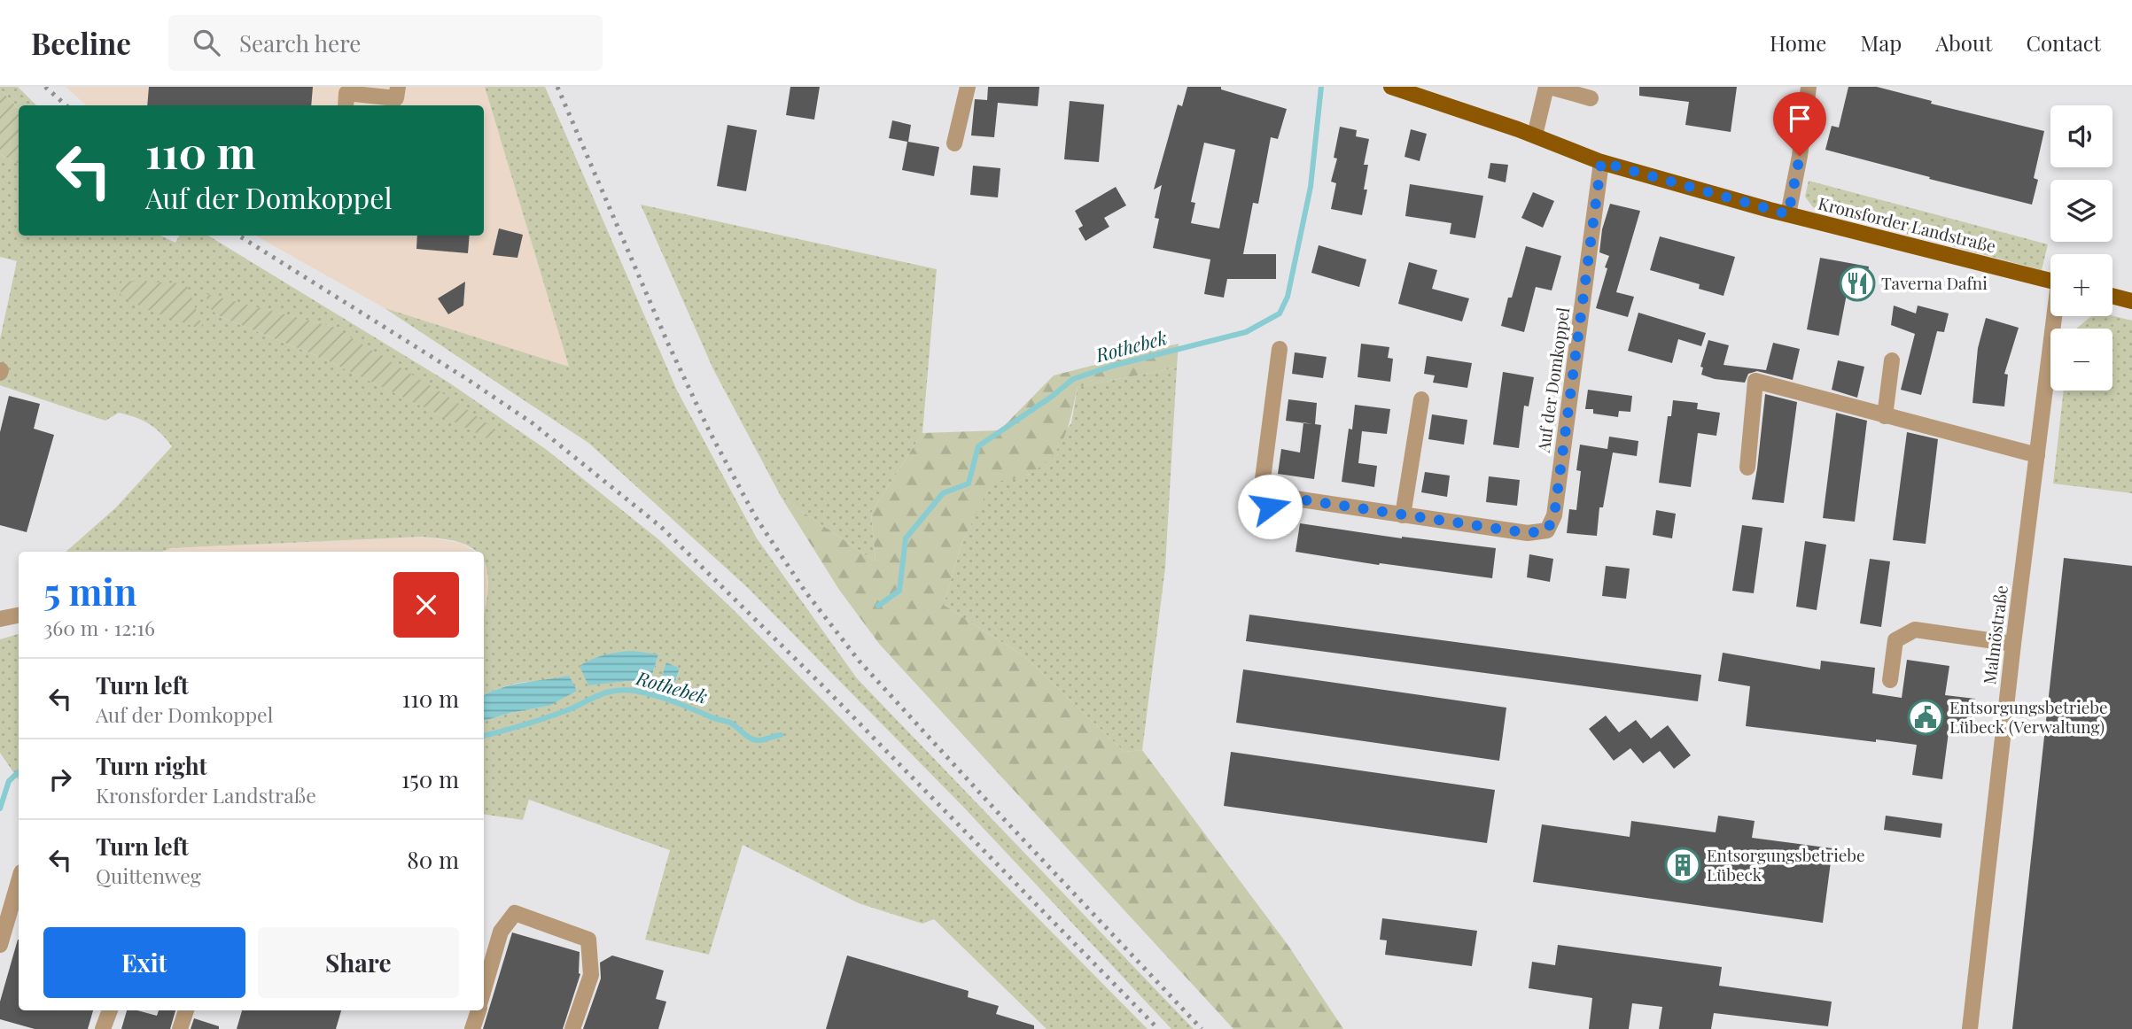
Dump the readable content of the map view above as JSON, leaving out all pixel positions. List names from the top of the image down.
{
  "streets": {
    "main road": ["Kronsforder Landstraße"],
    "street": ["Auf der Domkoppel", "Malmöstraße"]
  },
  "crossings": [
    ["Kronsforder Landstraße", "Auf der Domkoppel"]
  ],
  "water": ["Rothebek"],
  "places": {
    "restaurant": ["Taverna Dafni"],
    "public building": ["Entsorgungsbetriebe Lübeck (Verwaltung)"],
    "building": ["Entsorgungsbetriebe Lübeck"]
  },
  "page": {
    "header": "Beeline",
    "search": "Search here",
    "nav": [
      "Home",
      "Map",
      "About",
      "Contact"
    ],
    "map_buttons": ["+", "−"],
    "turn": ["110 m", "Auf der Domkoppel"],
    "heading": ["5 min", "360 m · 12:16"],
    "list": [
      {
        "name": "Turn left",
        "note": "Auf der Domkoppel",
        "value": "110 m"
      },
      {
        "name": "Turn right",
        "note": "Kronsforder Landstraße",
        "value": "150 m"
      },
      {
        "name": "Turn left",
        "note": "Quittenweg",
        "value": "80 m"
      }
    ],
    "buttons": ["Exit", "Share"]
  }
}
